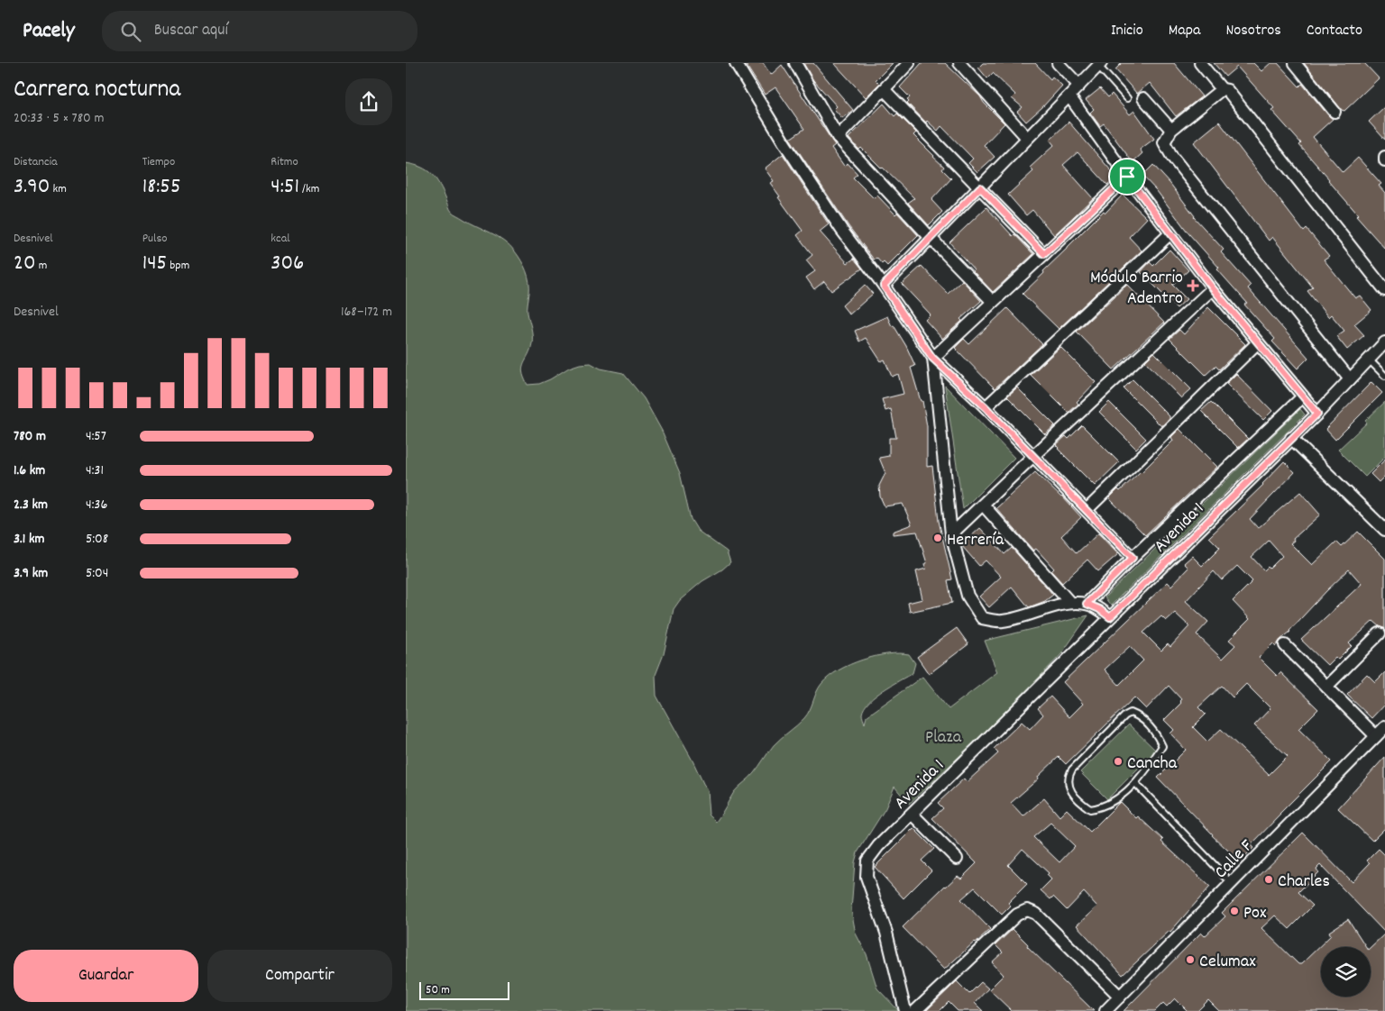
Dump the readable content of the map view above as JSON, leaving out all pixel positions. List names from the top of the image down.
{
  "streets": {
    "street": ["Avenida 1", "Calle F"]
  },
  "parks": ["Plaza"],
  "places": {
    "health": ["Módulo Barrio Adentro"],
    "other": [
      "Herrería",
      "Cancha",
      "Charles",
      "Pox",
      "Celumax"
    ]
  },
  "scale_bar": "50 m",
  "page": {
    "header": "Pacely",
    "search": "Buscar aquí",
    "nav": [
      "Inicio",
      "Mapa",
      "Nosotros",
      "Contacto"
    ],
    "heading": ["Carrera nocturna", "20:33 · 5 × 780 m"],
    "stats": [
      ["Distancia", "3.90 km"],
      ["Tiempo", "18:55"],
      ["Ritmo", "4:51 /km"],
      ["Desnivel", "20 m"],
      ["Pulso", "145 bpm"],
      ["kcal", "306"]
    ],
    "chart": ["Desnivel", "168–172 m"],
    "list": [
      {
        "name": "780 m",
        "note": "4:57"
      },
      {
        "name": "1.6 km",
        "note": "4:31"
      },
      {
        "name": "2.3 km",
        "note": "4:36"
      },
      {
        "name": "3.1 km",
        "note": "5:08"
      },
      {
        "name": "3.9 km",
        "note": "5:04"
      }
    ],
    "buttons": ["Guardar", "Compartir"],
    "scale": "50 m"
  }
}
